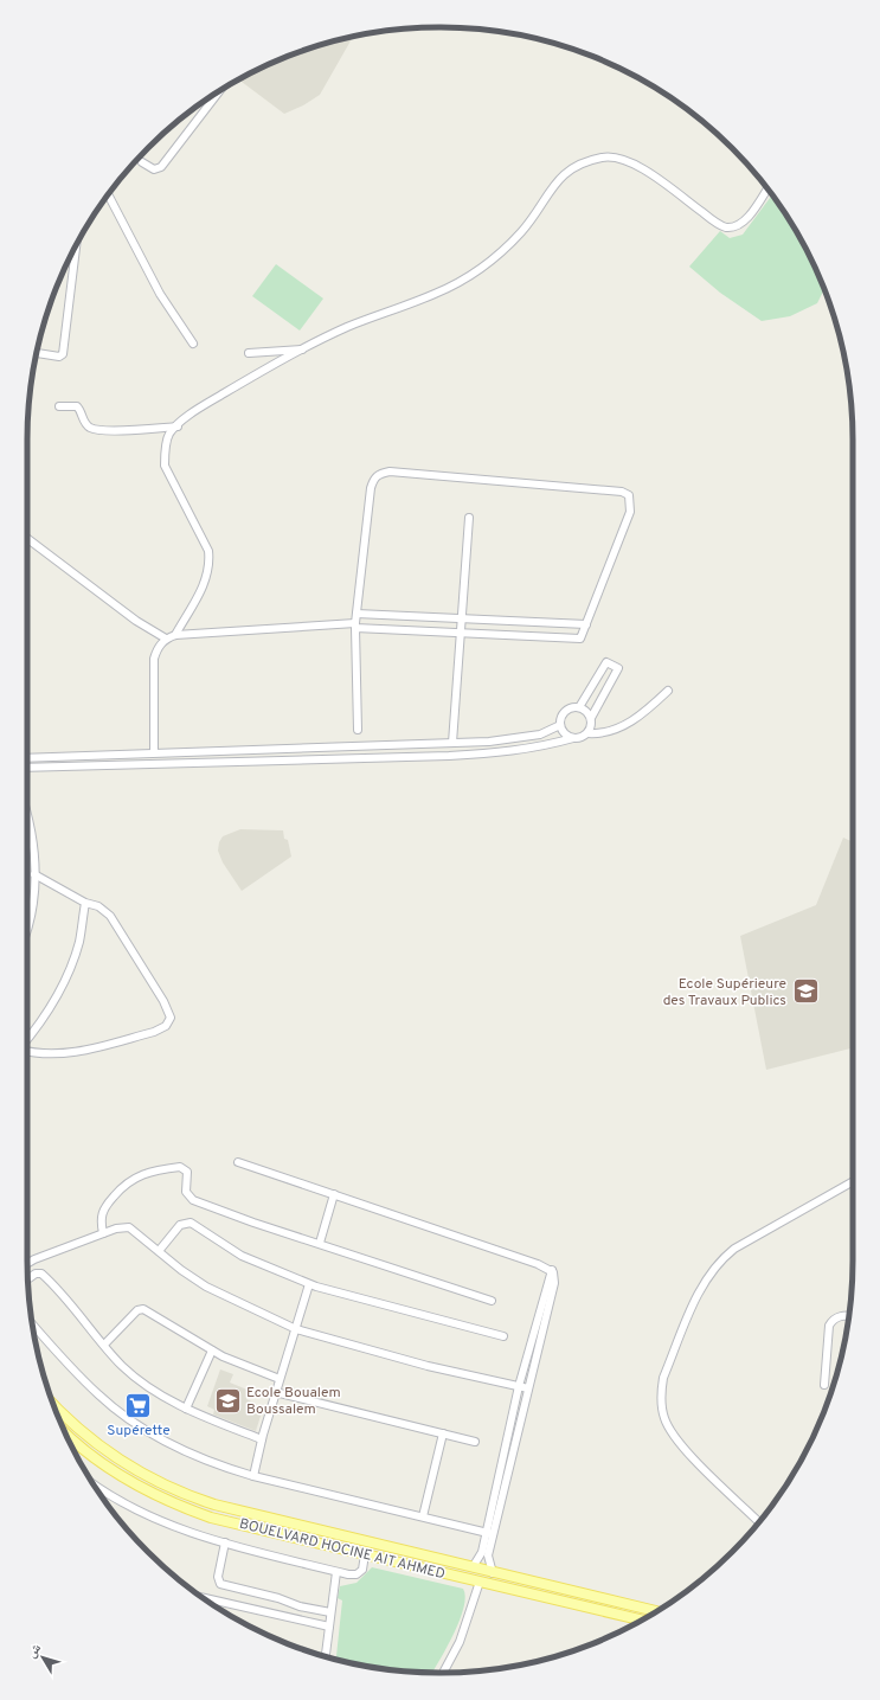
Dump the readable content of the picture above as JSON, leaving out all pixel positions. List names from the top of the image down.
{
  "streets": {
    "main road": ["BOUELVARD HOCINE AIT AHMED"]
  },
  "places": {
    "school or university": ["Ecole Supérieure des Travaux Publics", "Ecole Boualem Boussalem"],
    "supermarket": ["Supérette"]
  },
  "north": "top left"
}
